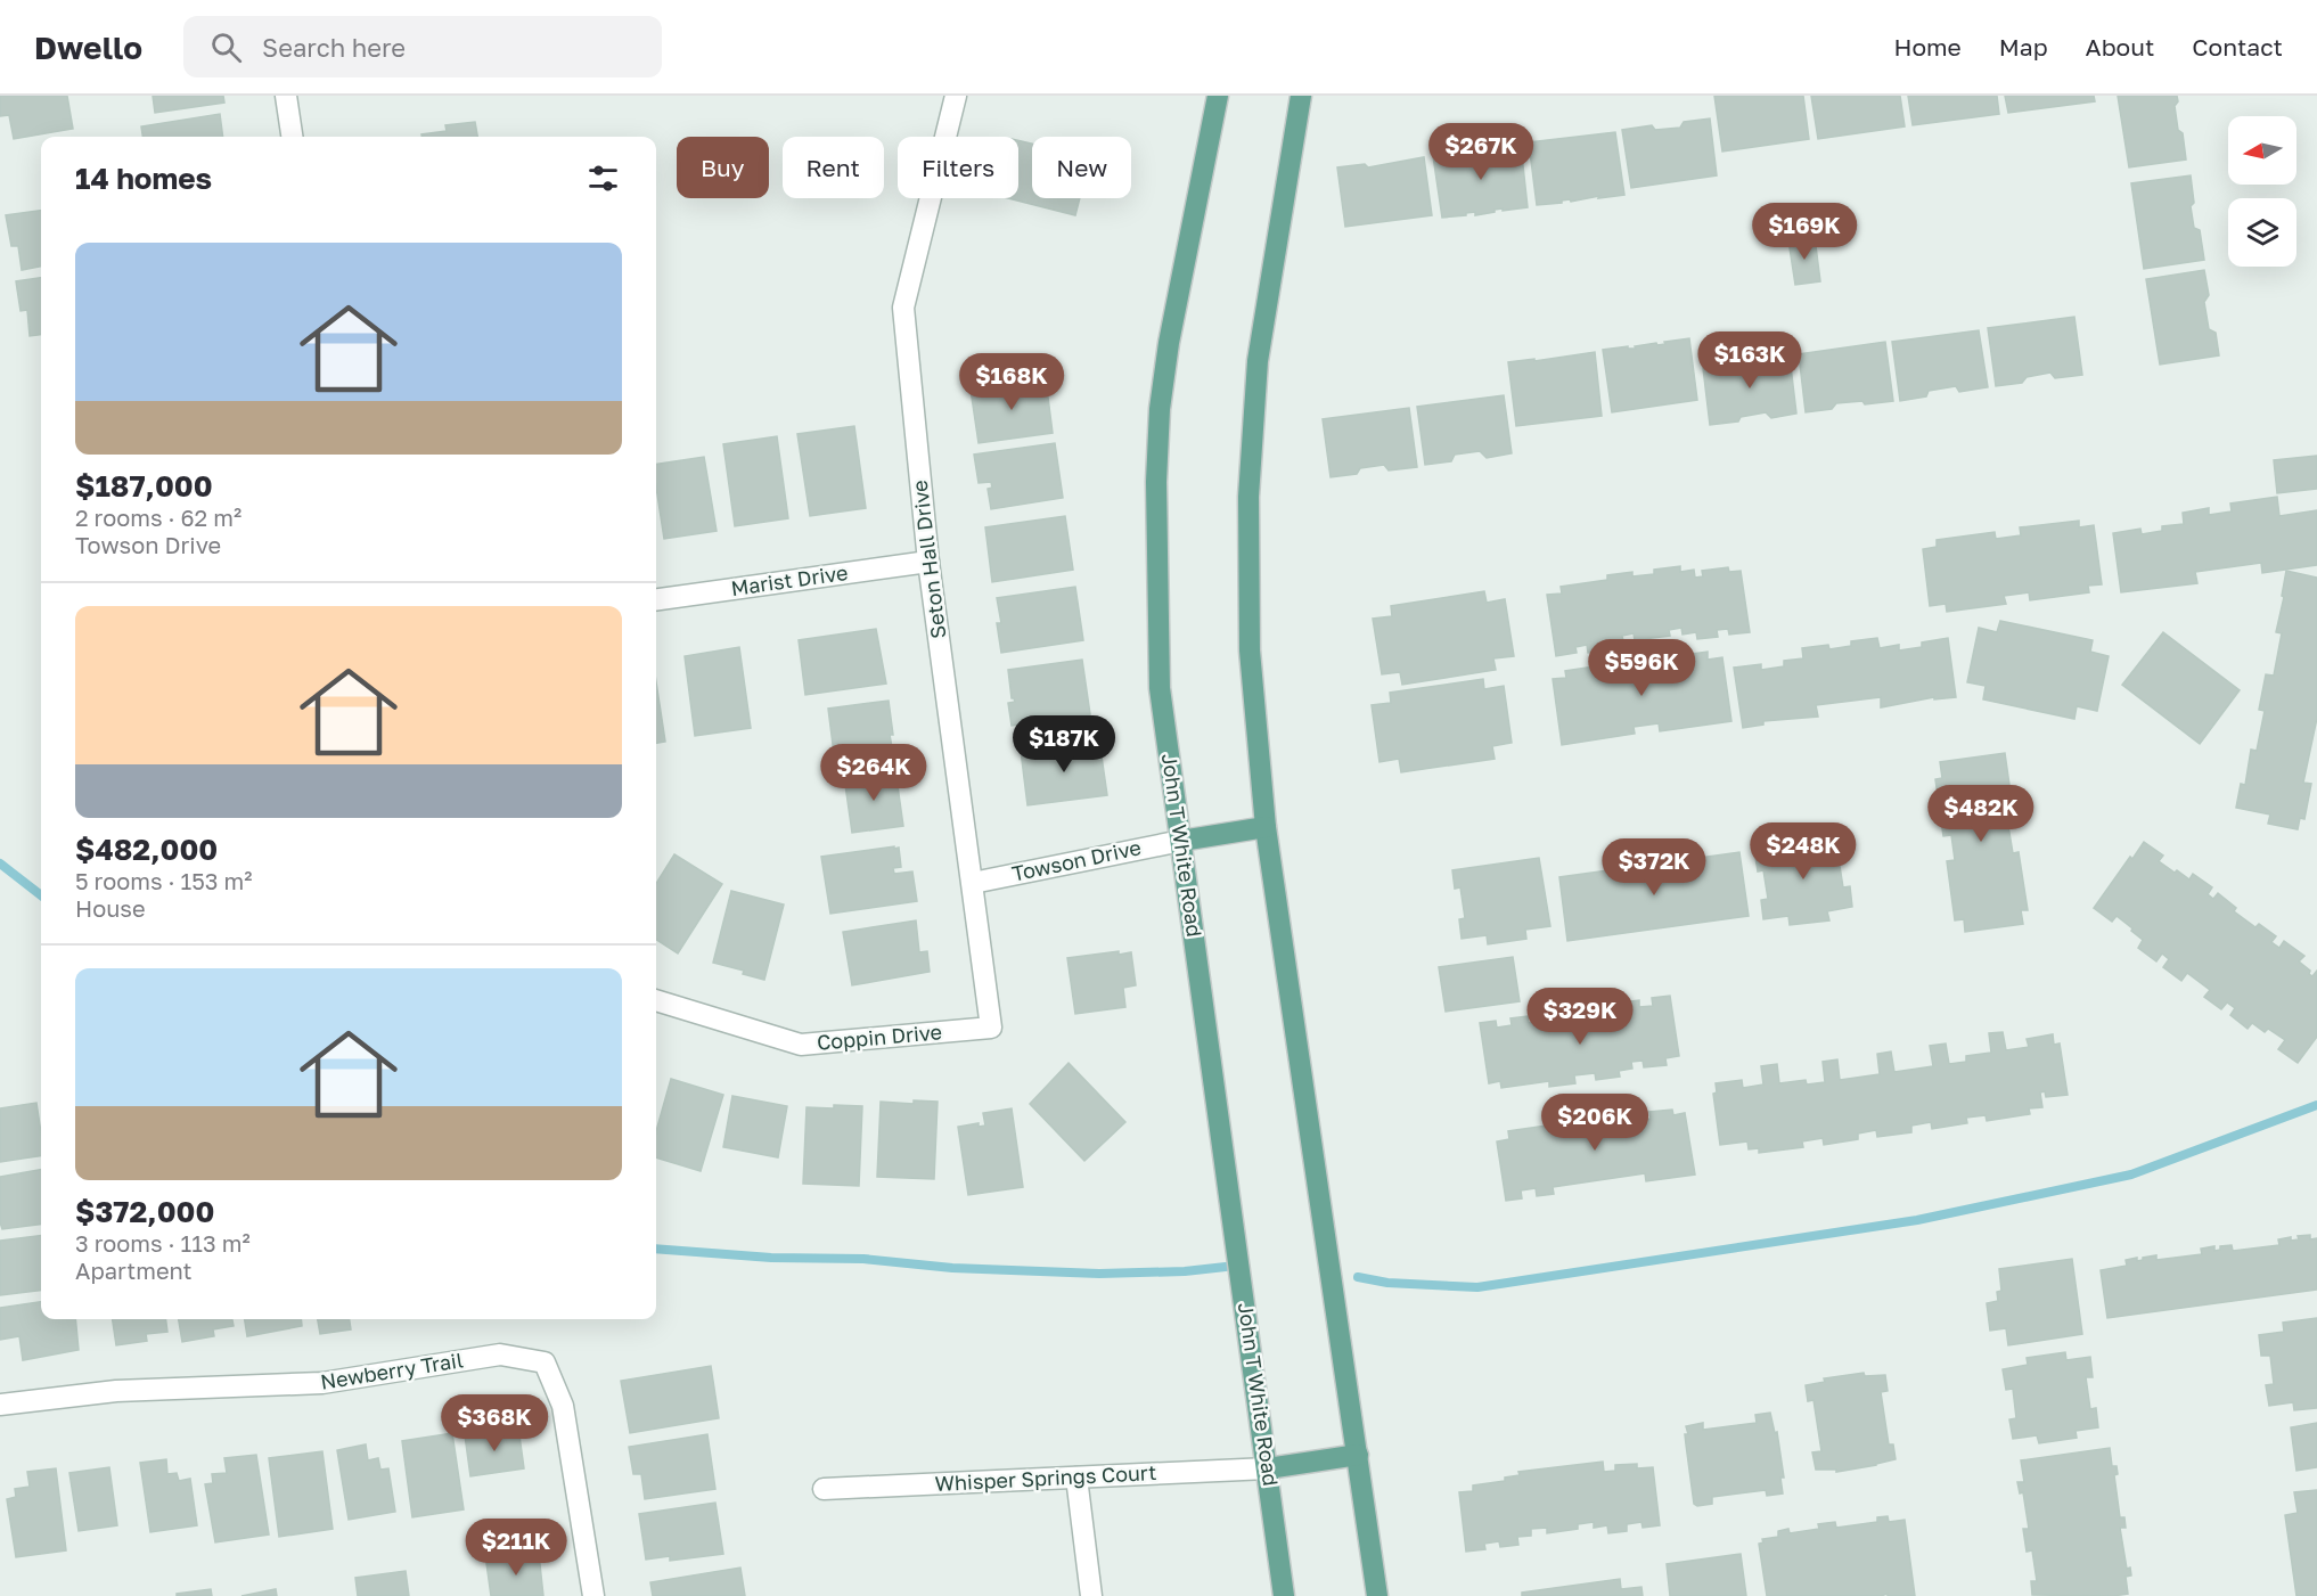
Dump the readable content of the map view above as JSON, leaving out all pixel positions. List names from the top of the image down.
{
  "streets": {
    "main road": ["John T White Road"],
    "street": [
      "Seton Hall Drive",
      "Marist Drive",
      "Towson Drive",
      "Coppin Drive",
      "Newberry Trail",
      "Whisper Springs Court"
    ]
  },
  "crossings": [
    ["Seton Hall Drive", "Marist Drive"],
    ["Seton Hall Drive", "Towson Drive"],
    ["Seton Hall Drive", "Coppin Drive"],
    ["John T White Road", "Towson Drive"],
    ["John T White Road", "Whisper Springs Court"]
  ],
  "north": "left",
  "page": {
    "header": "Dwello",
    "search": "Search here",
    "nav": [
      "Home",
      "Map",
      "About",
      "Contact"
    ],
    "price": [
      "$267K",
      "$169K",
      "$163K",
      "$168K",
      "$596K",
      "$187K",
      "$264K",
      "$482K",
      "$248K",
      "$372K",
      "$329K",
      "$206K",
      "$368K",
      "$211K"
    ],
    "chip": [
      "Buy",
      "Rent",
      "Filters",
      "New"
    ],
    "heading": "14 homes",
    "list": [
      {
        "name": "$187,000",
        "note": "2 rooms · 62 m² · Towson Drive"
      },
      {
        "name": "$482,000",
        "note": "5 rooms · 153 m² · House"
      },
      {
        "name": "$372,000",
        "note": "3 rooms · 113 m² · Apartment"
      }
    ]
  }
}
